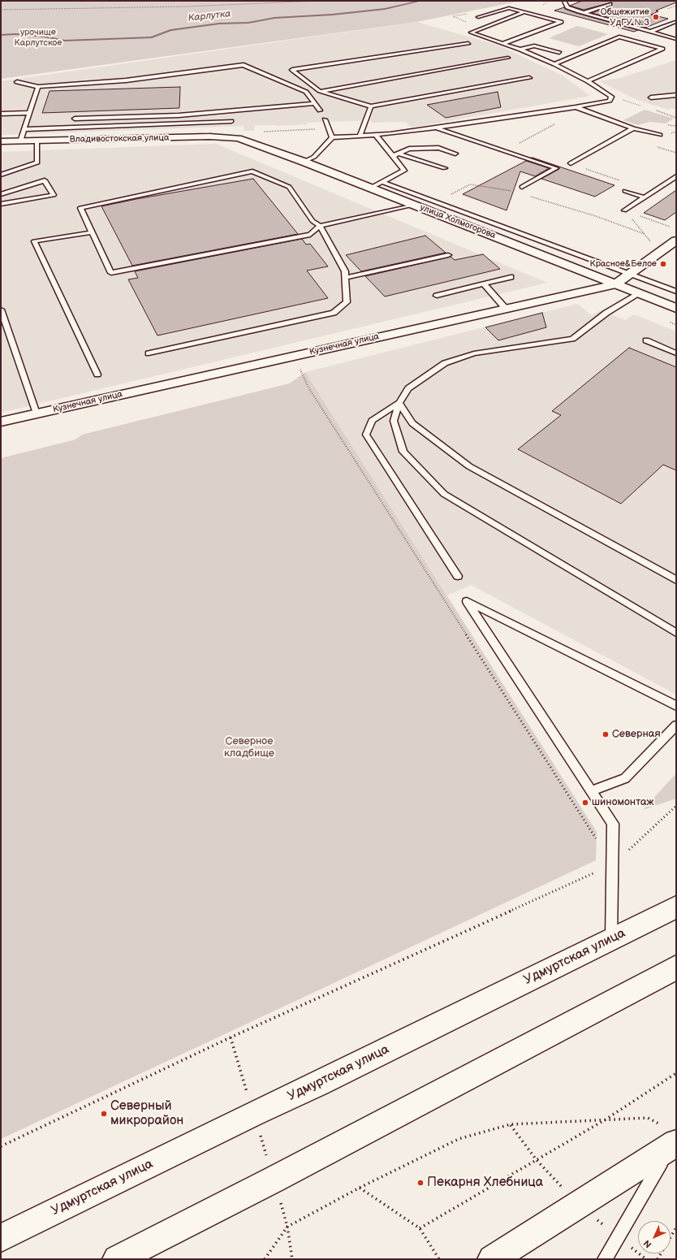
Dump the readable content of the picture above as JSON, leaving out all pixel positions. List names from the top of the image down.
{
  "streets": {
    "street": [
      "Владивостокская улица",
      "улица Холмогорова",
      "Кузнечная улица",
      "Удмуртская улица"
    ]
  },
  "crossings": [
    ["Владивостокская улица", "улица Холмогорова"],
    ["улица Холмогорова", "Кузнечная улица"]
  ],
  "water": ["Карлутка"],
  "parks": ["урочище Карлутское", "Северное кладбище"],
  "places": [
    "Общежитие УдГУ №3",
    "Красное&Белое",
    "Северная",
    "шиномонтаж",
    "Северный микрорайон",
    "Пекарня Хлебница"
  ],
  "north": "bottom left"
}
